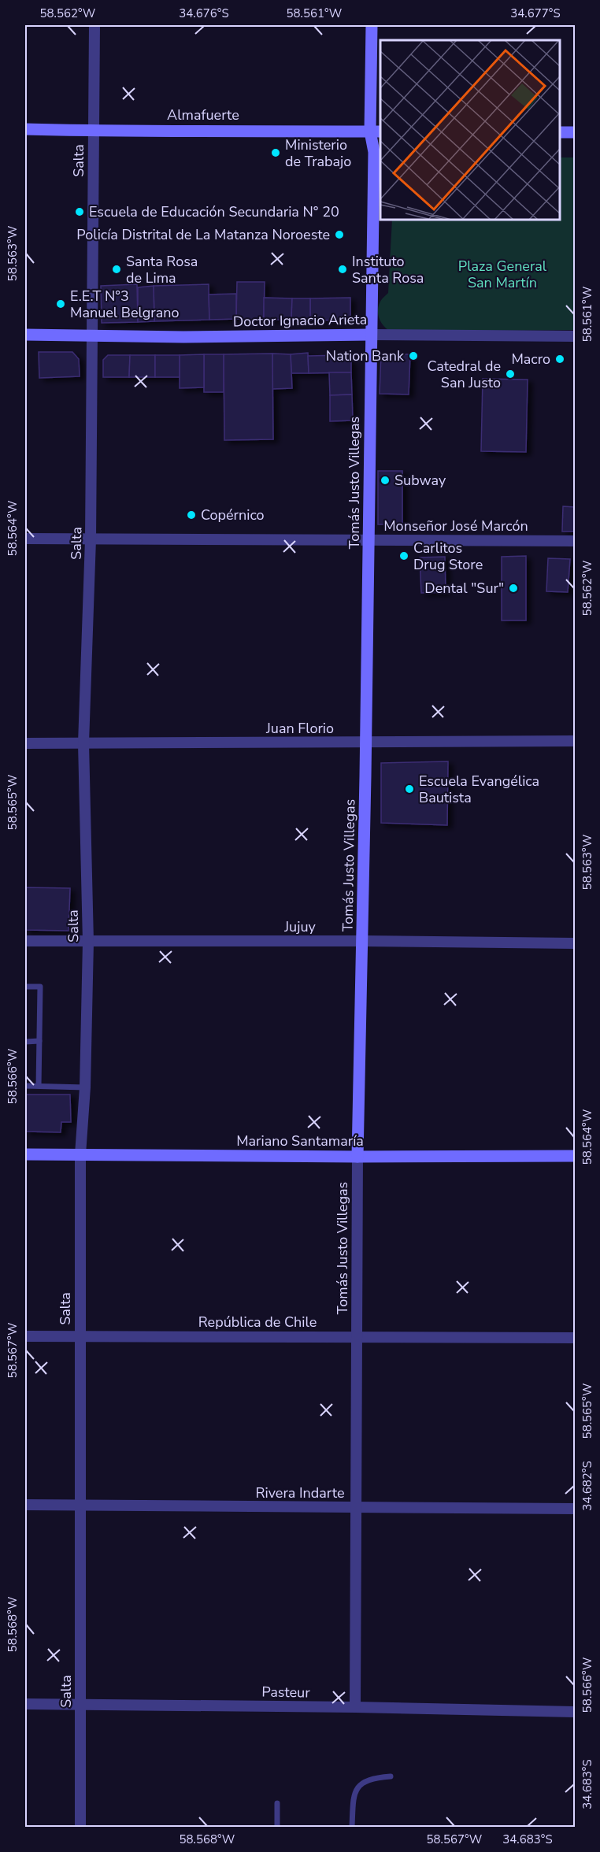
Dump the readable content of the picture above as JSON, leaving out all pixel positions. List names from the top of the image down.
{
  "streets": {
    "street": [
      "Almafuerte",
      "Salta",
      "Doctor Ignacio Arieta",
      "Tomás Justo Villegas",
      "Monseñor José Marcón",
      "Juan Florio",
      "Jujuy",
      "Mariano Santamaría",
      "República de Chile",
      "Rivera Indarte",
      "Pasteur"
    ]
  },
  "crossings": [
    ["Almafuerte", "Salta"],
    ["Almafuerte", "Tomás Justo Villegas"],
    ["Salta", "Doctor Ignacio Arieta"],
    ["Salta", "Monseñor José Marcón"],
    ["Salta", "Juan Florio"],
    ["Salta", "Jujuy"],
    ["Salta", "Mariano Santamaría"],
    ["Salta", "República de Chile"],
    ["Salta", "Rivera Indarte"],
    ["Salta", "Pasteur"],
    ["Doctor Ignacio Arieta", "Tomás Justo Villegas"],
    ["Tomás Justo Villegas", "Monseñor José Marcón"],
    ["Tomás Justo Villegas", "Juan Florio"],
    ["Tomás Justo Villegas", "Jujuy"],
    ["Tomás Justo Villegas", "Mariano Santamaría"],
    ["Tomás Justo Villegas", "República de Chile"],
    ["Tomás Justo Villegas", "Rivera Indarte"],
    ["Tomás Justo Villegas", "Pasteur"]
  ],
  "parks": ["Plaza General San Martín"],
  "places": [
    "Ministerio de Trabajo",
    "Escuela de Educación Secundaria N° 20",
    "Policía Distrital de La Matanza Noroeste",
    "Santa Rosa de Lima",
    "Instituto Santa Rosa",
    "E.E.T N°3 Manuel Belgrano",
    "Nation Bank",
    "Macro",
    "Catedral de San Justo",
    "Subway",
    "Copérnico",
    "Carlitos Drug Store",
    "Dental \"Sur\"",
    "Escuela Evangélica Bautista"
  ],
  "coordinates": [
    "58.562°W",
    "34.676°S",
    "58.561°W",
    "34.677°S",
    "58.563°W",
    "58.564°W",
    "58.565°W",
    "58.566°W",
    "58.567°W",
    "34.682°S",
    "58.568°W",
    "34.683°S"
  ]
}
